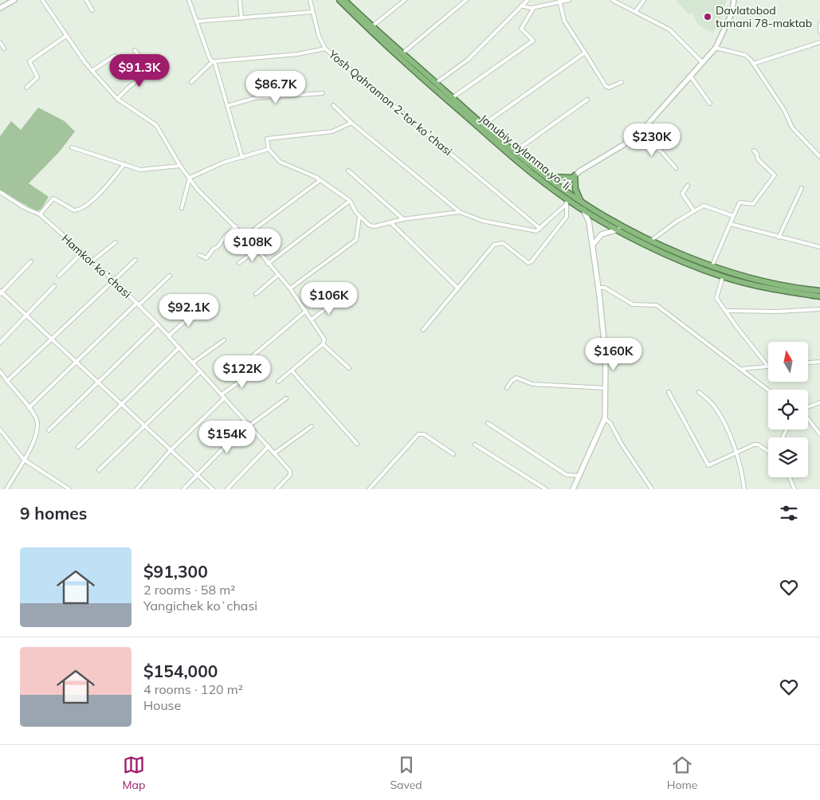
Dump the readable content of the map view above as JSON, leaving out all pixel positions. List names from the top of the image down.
{
  "streets": {
    "highway": ["Janubiy aylanma yoʻli"],
    "street": ["Yosh Qahramon 2-tor koʼchasi", "Hamkor koʻchasi"]
  },
  "places": ["Davlatobod tumani 78-maktab"],
  "north": "top",
  "page": {
    "price": [
      "$91.3K",
      "$86.7K",
      "$230K",
      "$108K",
      "$106K",
      "$92.1K",
      "$160K",
      "$122K",
      "$154K"
    ],
    "heading": "9 homes",
    "list": [
      {
        "name": "$91,300",
        "note": "2 rooms · 58 m² · Yangichek koʻchasi"
      },
      {
        "name": "$154,000",
        "note": "4 rooms · 120 m² · House"
      }
    ],
    "tabs": ["Map", "Saved", "Home"]
  }
}
